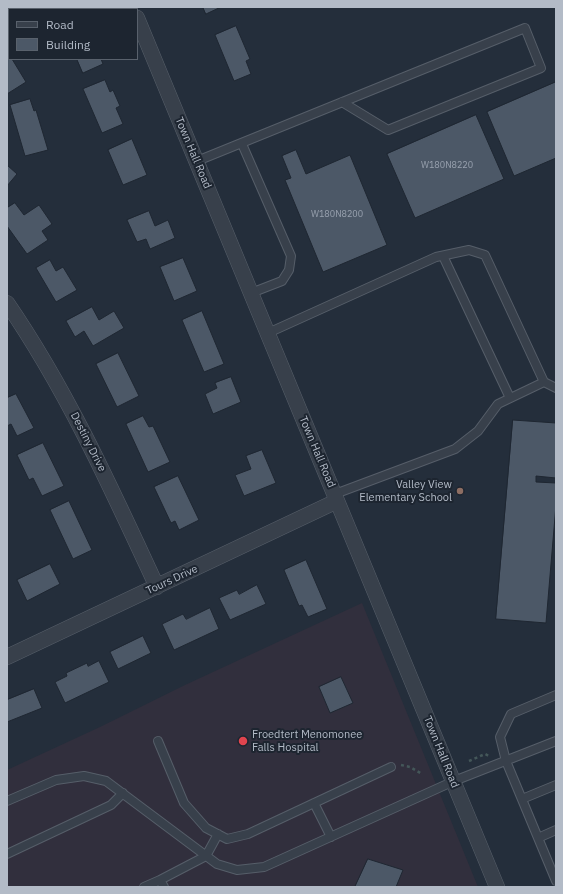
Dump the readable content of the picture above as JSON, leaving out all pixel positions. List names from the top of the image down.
{
  "streets": {
    "street": ["Town Hall Road", "Destiny Drive", "Tours Drive"]
  },
  "crossings": [
    ["Town Hall Road", "Tours Drive"],
    ["Destiny Drive", "Tours Drive"]
  ],
  "places": ["Valley View Elementary School", "Froedtert Menomonee Falls Hospital"],
  "house_numbers": ["W180N8220", "W180N8200"],
  "legend": ["Road", "Building"]
}
